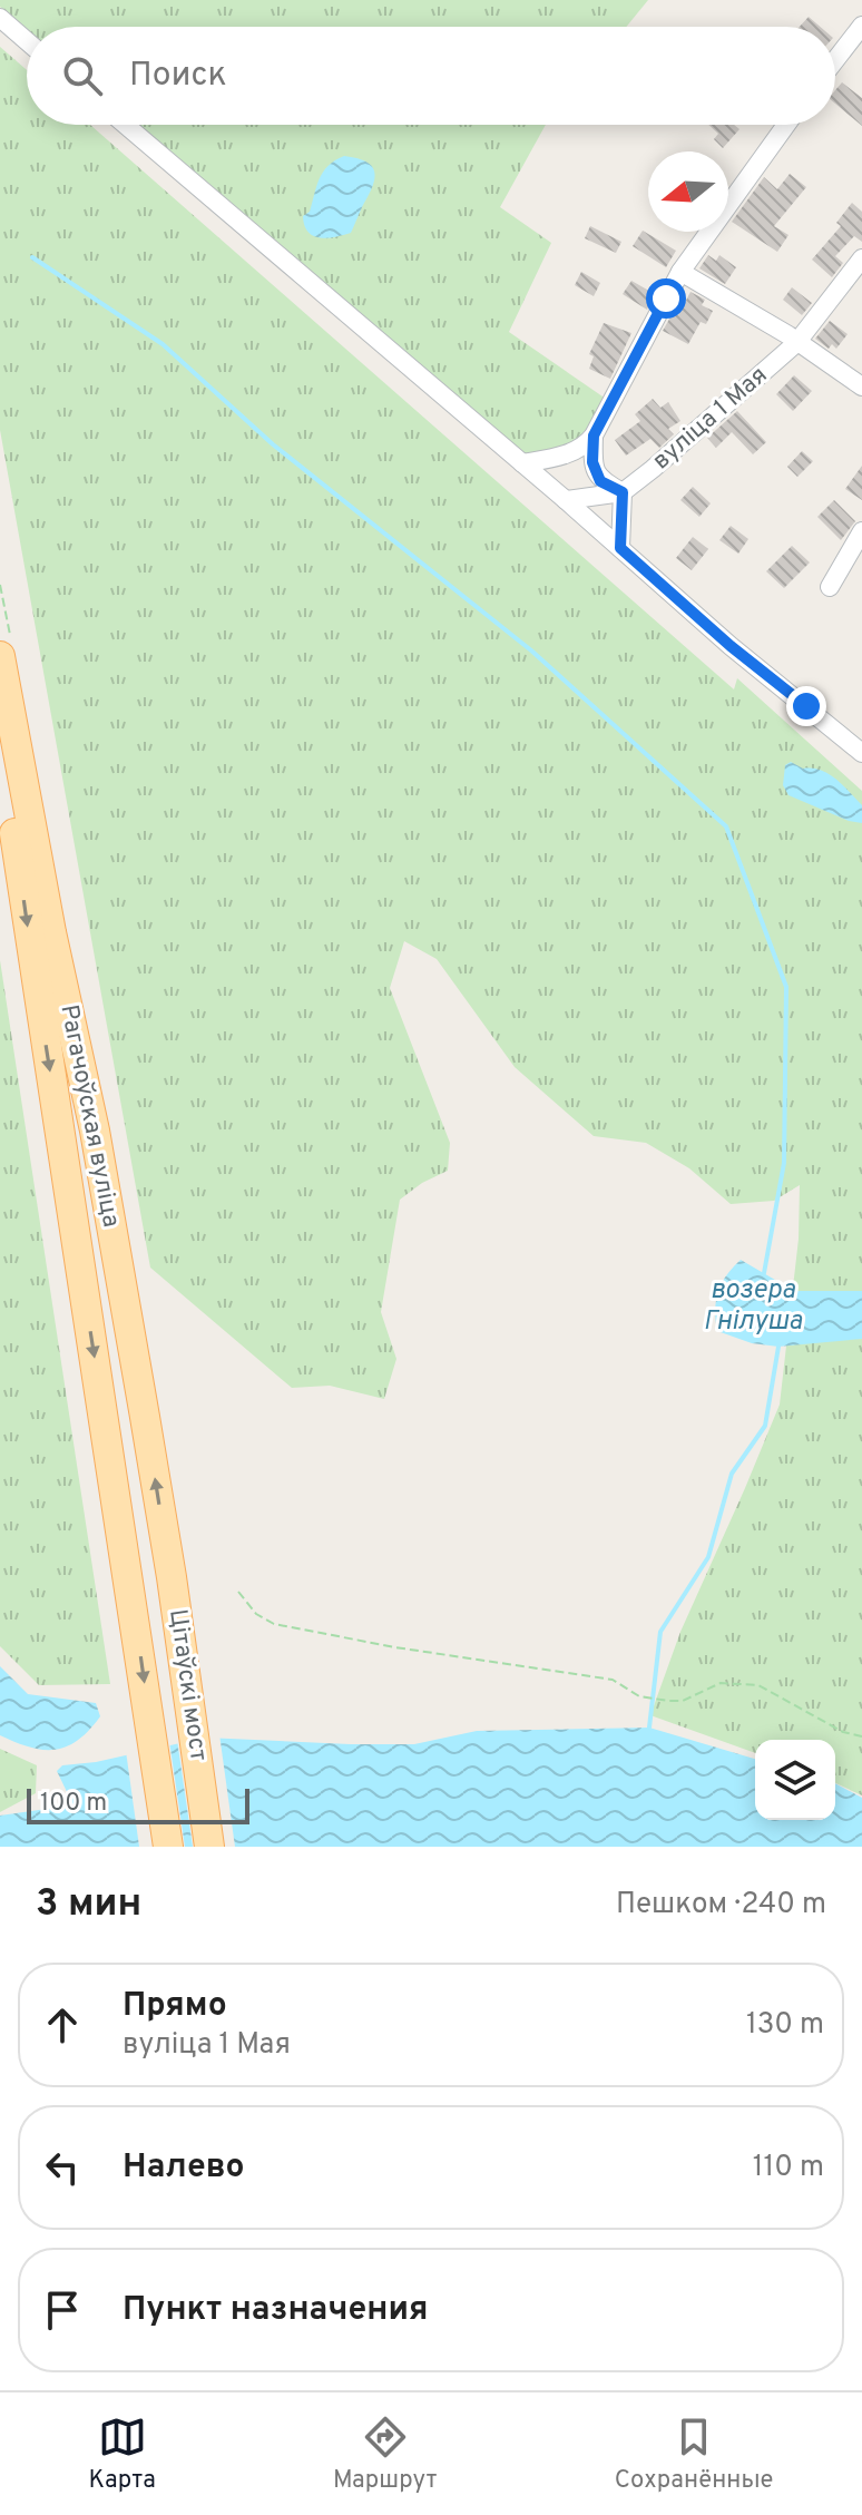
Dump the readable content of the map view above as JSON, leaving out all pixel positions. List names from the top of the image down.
{
  "streets": {
    "main road": ["Рагачоўская вуліца", "Цітаўскі мост"],
    "street": ["вуліца 1 Мая"]
  },
  "crossings": [
    ["Рагачоўская вуліца", "Цітаўскі мост"]
  ],
  "water": ["возера Гнілуша"],
  "scale_bar": "100 m",
  "north": "left",
  "page": {
    "search": "Поиск",
    "scale": "100 m",
    "heading": ["3 мин", "Пешком · 240 m"],
    "list": [
      ["Прямо", "вуліца 1 Мая", "130 m"],
      ["Налево", "110 m"],
      "Пункт назначения"
    ],
    "nav": ["Карта", "Маршрут", "Сохранённые"]
  }
}
